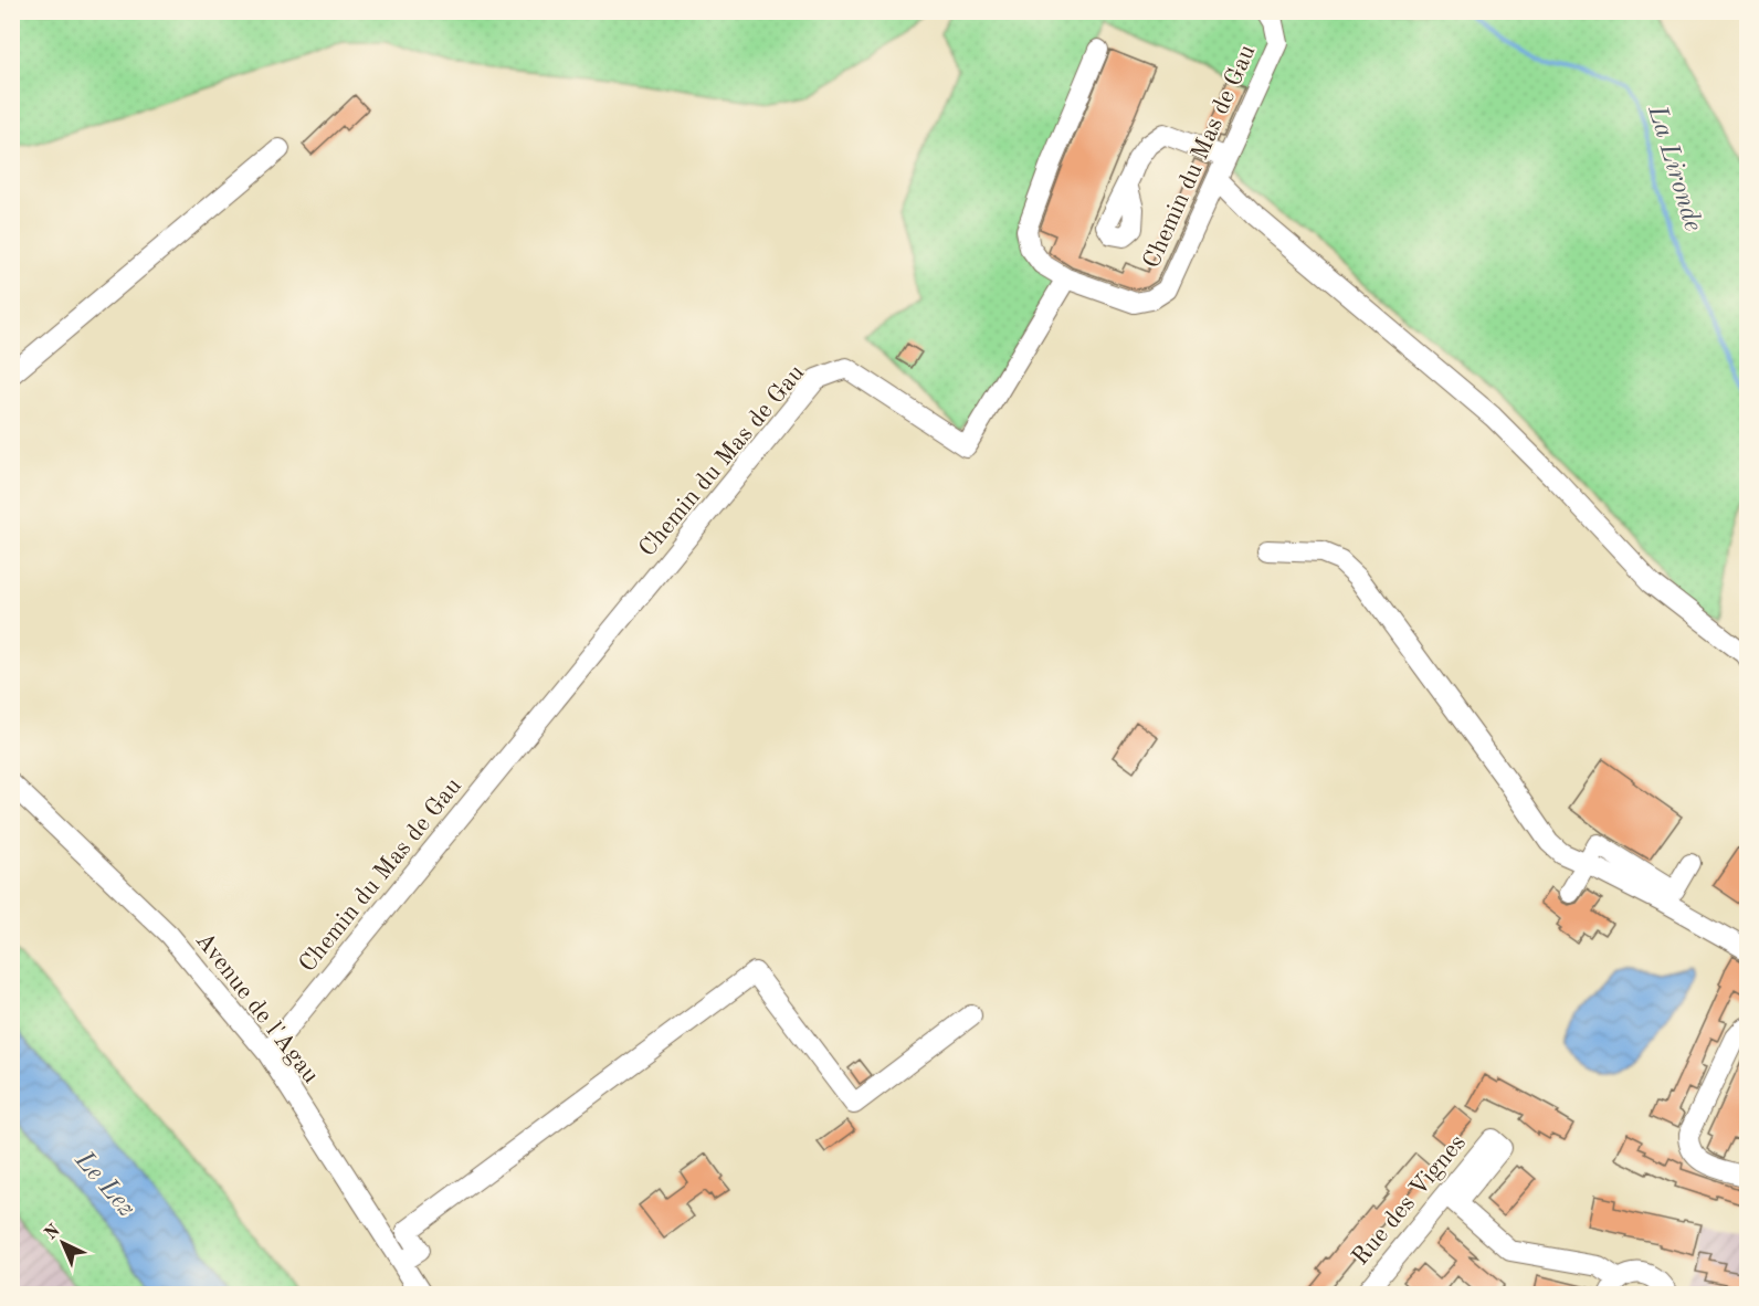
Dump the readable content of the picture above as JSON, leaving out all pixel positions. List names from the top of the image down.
{
  "streets": {
    "street": ["Chemin du Mas de Gau", "Avenue de l'Agau", "Rue des Vignes"]
  },
  "crossings": [
    ["Chemin du Mas de Gau", "Avenue de l'Agau"]
  ],
  "water": ["La Lironde", "Le Lez"],
  "north": "top left"
}
